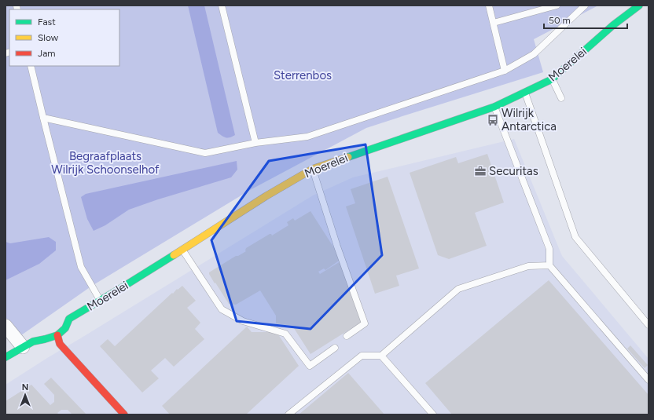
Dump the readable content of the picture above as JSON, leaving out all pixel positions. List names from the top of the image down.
{
  "streets": {
    "street": ["Moerelei"]
  },
  "parks": ["Sterrenbos", "Begraafplaats Wilrijk Schoonselhof"],
  "places": {
    "bus stop": ["Wilrijk Antarctica"],
    "office": ["Securitas"]
  },
  "legend": ["Fast", "Slow", "Jam"],
  "scale_bar": "50 m",
  "north": "top"
}
